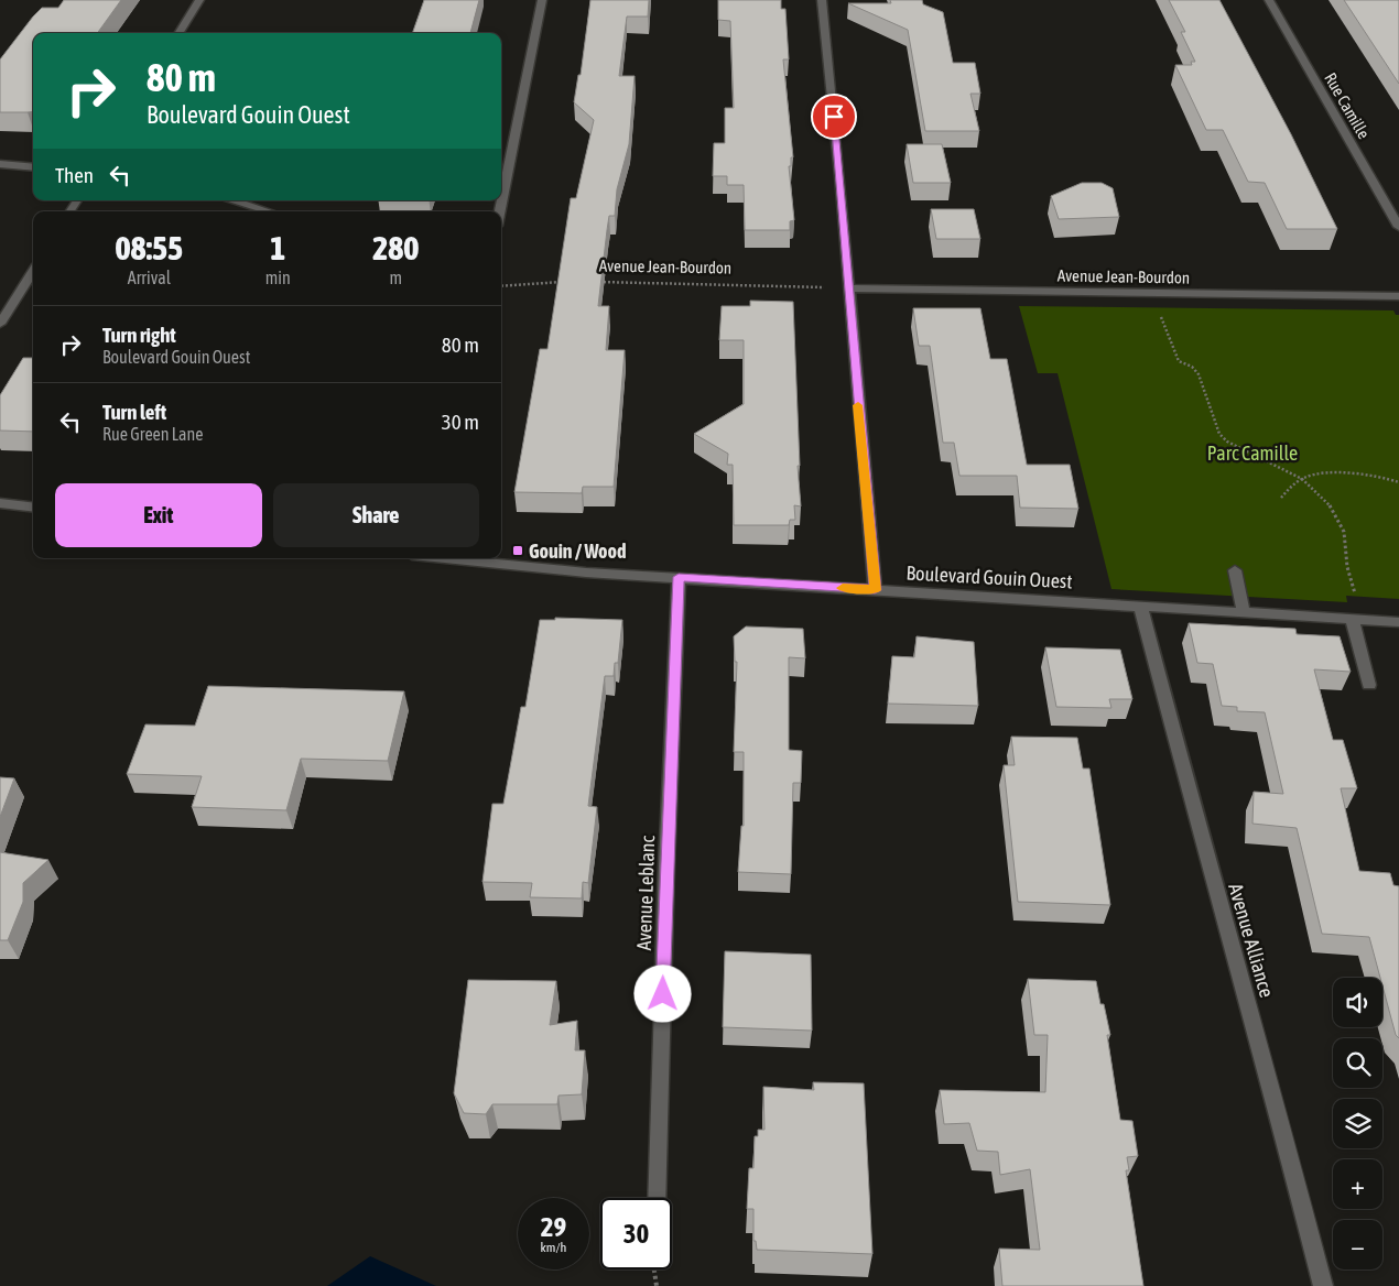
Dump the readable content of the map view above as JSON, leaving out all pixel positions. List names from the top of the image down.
{
  "streets": {
    "street": [
      "Rue Camille",
      "Avenue Jean-Bourdon",
      "Boulevard Gouin Ouest",
      "Avenue Leblanc",
      "Avenue Alliance"
    ]
  },
  "crossings": [
    ["Boulevard Gouin Ouest", "Avenue Leblanc"],
    ["Boulevard Gouin Ouest", "Avenue Alliance"]
  ],
  "parks": ["Parc Camille"],
  "places": {
    "transit": ["Gouin / Wood"]
  },
  "page": {
    "turn": ["80 m", "Boulevard Gouin Ouest"],
    "then": "Then",
    "eta": [
      "08:55",
      "Arrival",
      "1",
      "min",
      "280",
      "m"
    ],
    "list": [
      {
        "name": "Turn right",
        "note": "Boulevard Gouin Ouest",
        "value": "80 m"
      },
      {
        "name": "Turn left",
        "note": "Rue Green Lane",
        "value": "30 m"
      }
    ],
    "buttons": ["Exit", "Share"],
    "map_buttons": ["+", "−"],
    "speed": "29 km/h",
    "limit": "30"
  }
}
